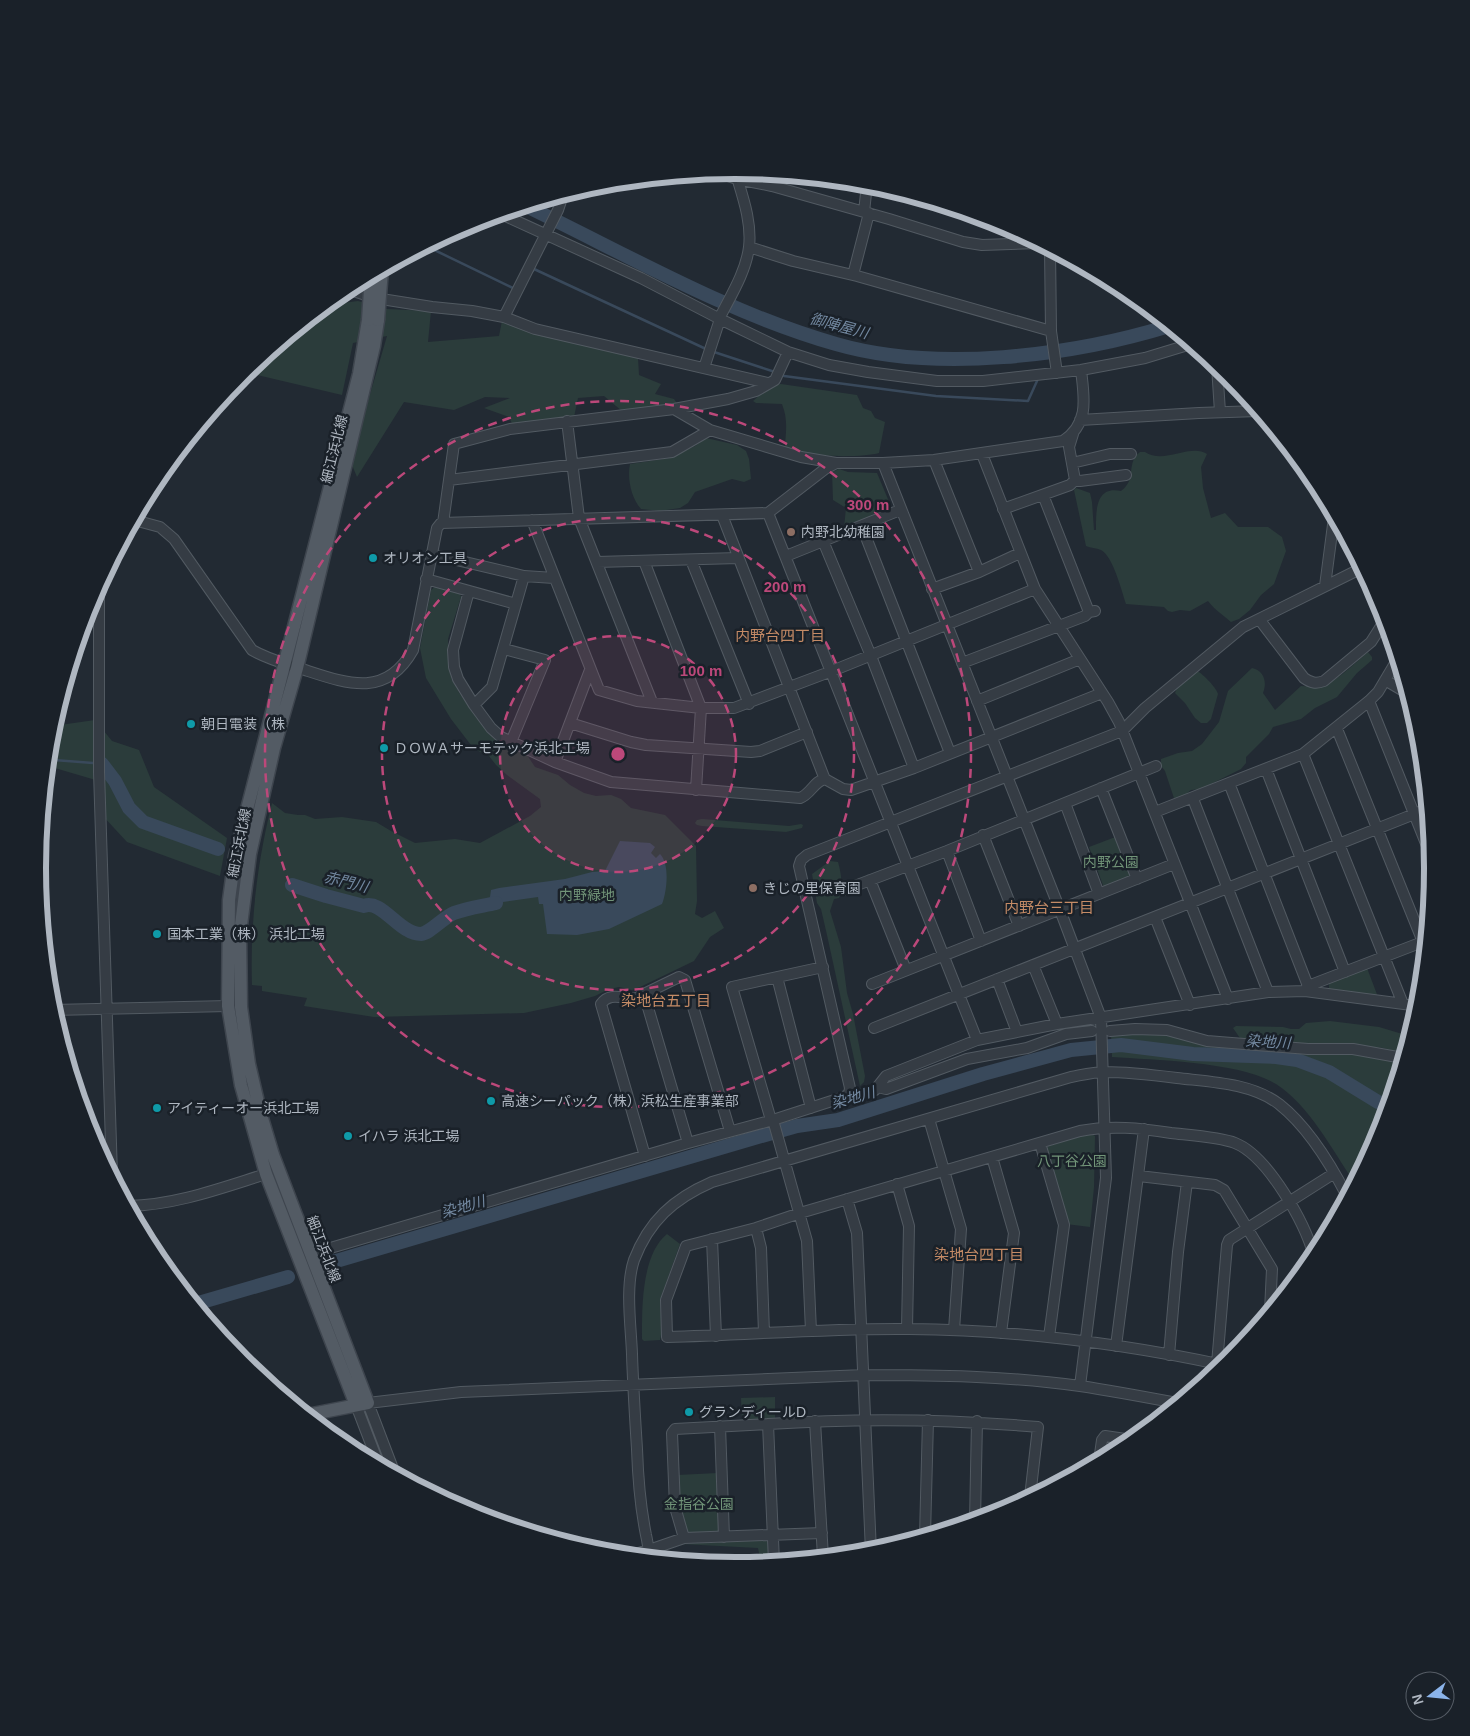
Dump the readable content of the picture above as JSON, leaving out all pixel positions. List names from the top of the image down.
{
  "streets": {
    "main road": ["細江浜北線"]
  },
  "districts": [
    "内野台四丁目",
    "内野台三丁目",
    "染地台五丁目",
    "染地台四丁目"
  ],
  "water": ["御陣屋川", "赤門川", "染地川"],
  "parks": [
    "内野公園",
    "内野緑地",
    "八丁谷公園",
    "金指谷公園"
  ],
  "places": [
    "内野北幼稚園",
    "オリオン工具",
    "朝日電装（株",
    "ＤＯＷＡサーモテック浜北工場",
    "きじの里保育園",
    "国本工業（株） 浜北工場",
    "高速シーパック（株）浜松生産事業部",
    "アイティーオー浜北工場",
    "イハラ 浜北工場",
    "グランディールD"
  ],
  "north": "left",
  "rings": ["300 m", "200 m", "100 m"]
}
